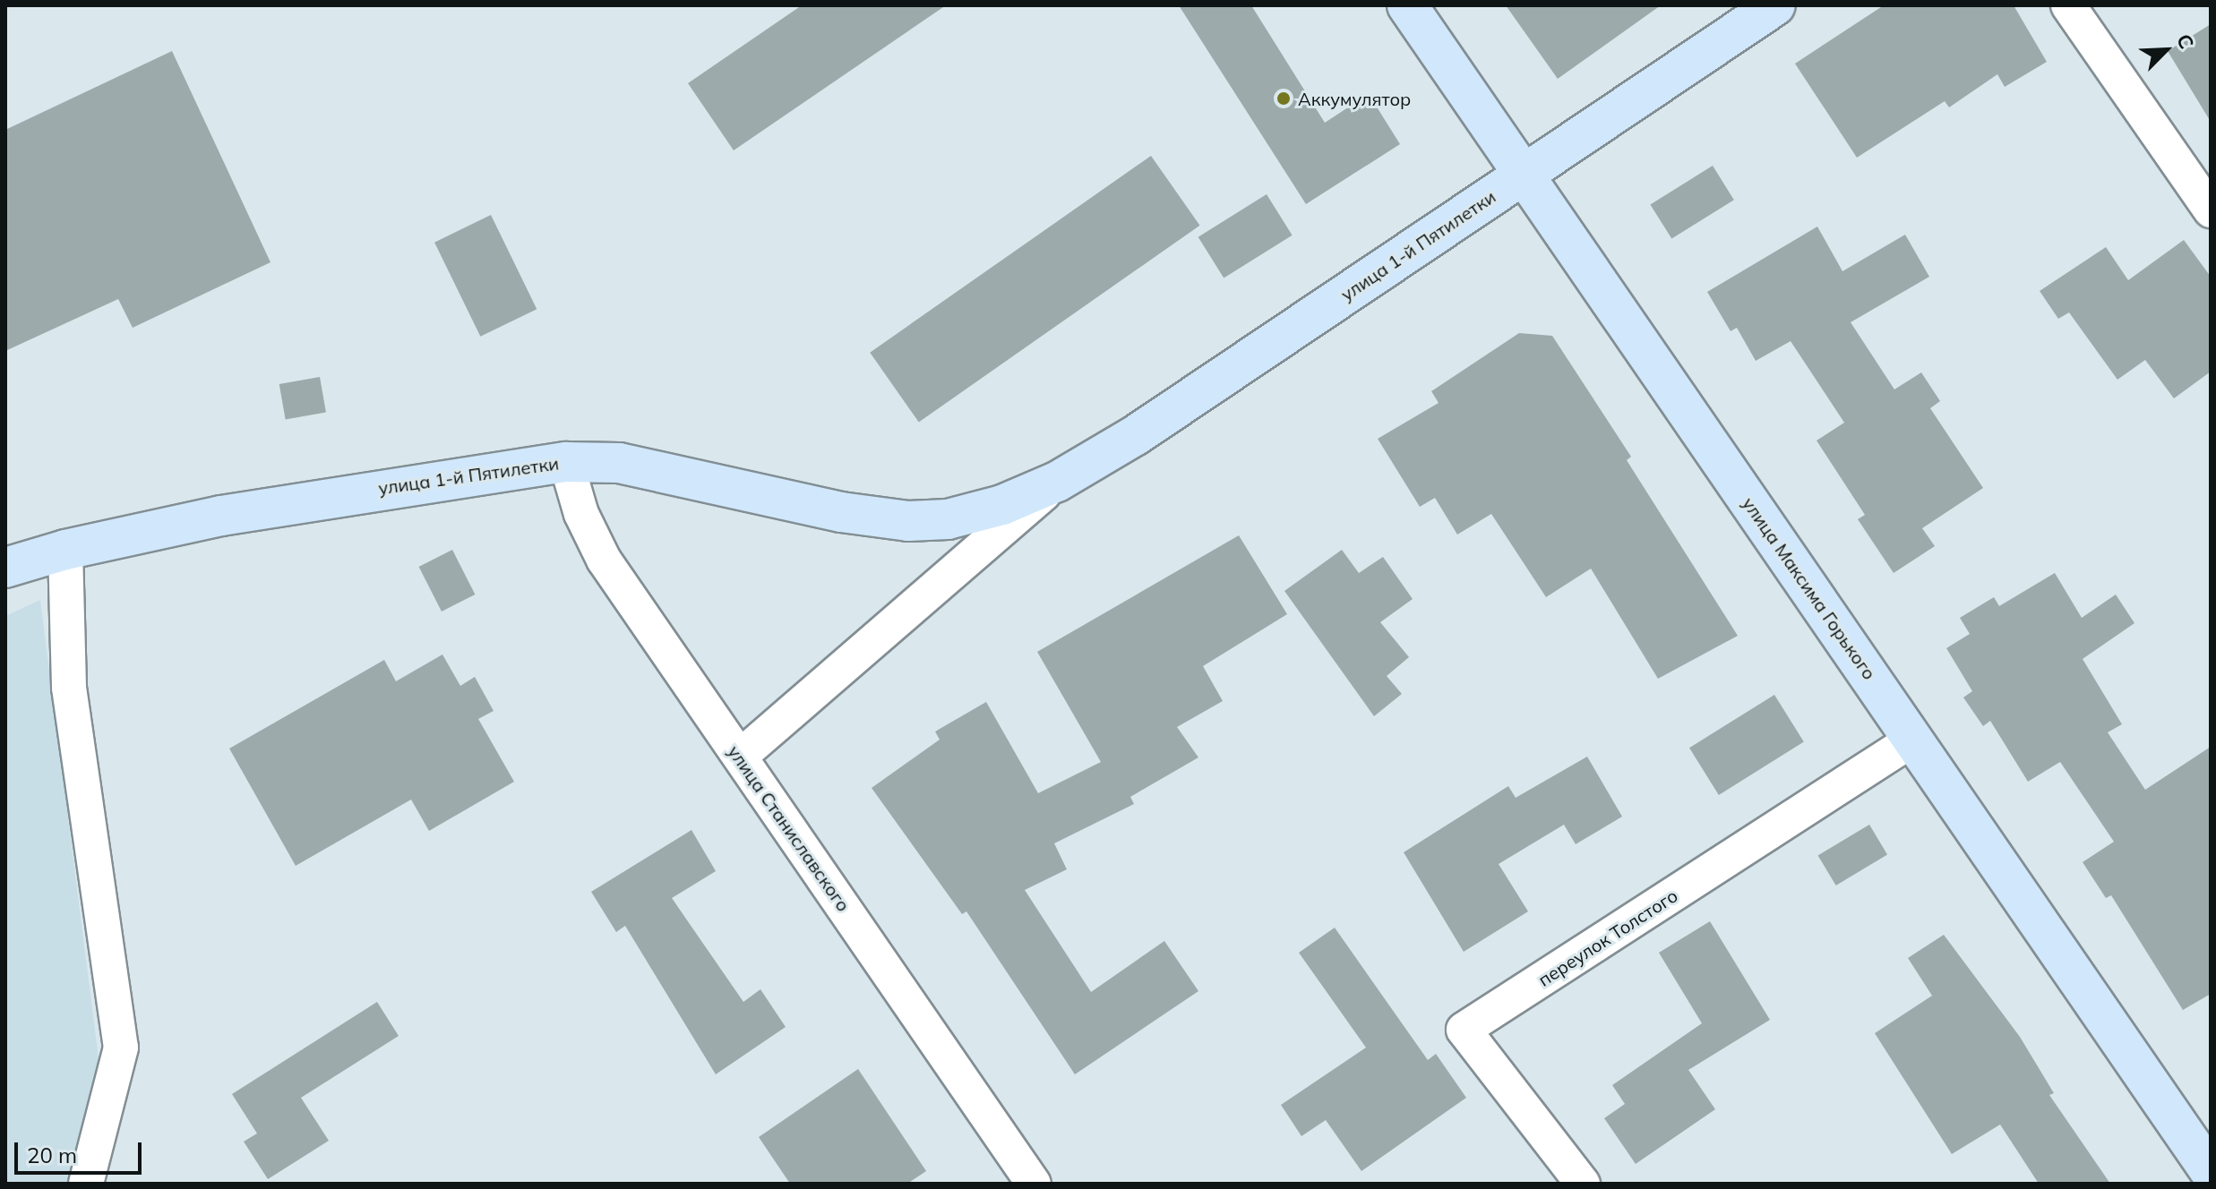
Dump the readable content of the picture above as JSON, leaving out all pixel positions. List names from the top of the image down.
{
  "streets": {
    "main road": ["улица 1-й Пятилетки", "улица Максима Горького"],
    "street": ["улица Станиславского", "переулок Толстого"]
  },
  "crossings": [
    ["улица 1-й Пятилетки", "улица Максима Горького"],
    ["улица 1-й Пятилетки", "улица Станиславского"],
    ["улица Максима Горького", "переулок Толстого"]
  ],
  "places": ["Аккумулятор"],
  "scale_bar": "20 m",
  "north": "top right"
}
